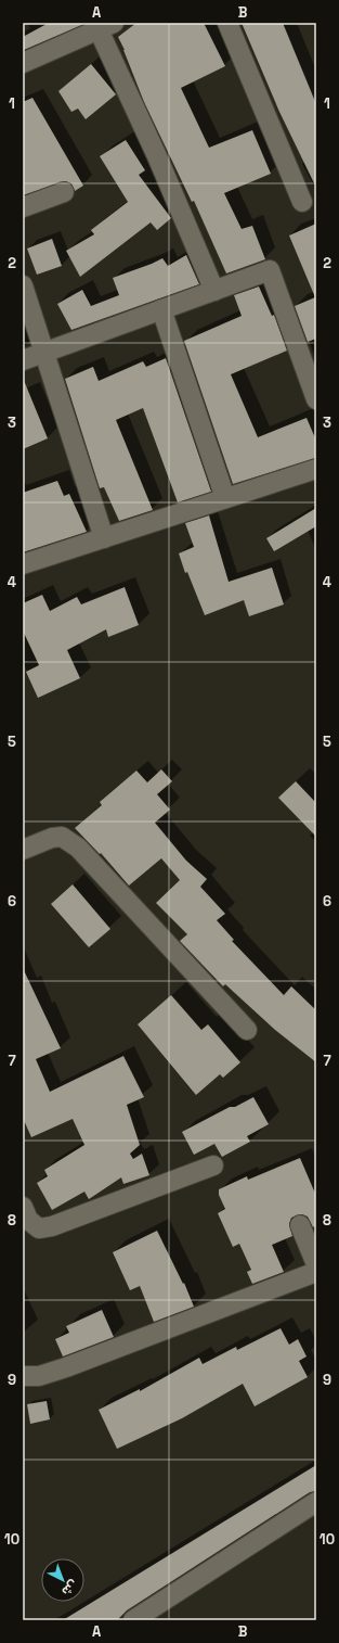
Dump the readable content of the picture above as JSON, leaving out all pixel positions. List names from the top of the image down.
{
  "north": "bottom right",
  "grid": {
    "columns": ["A", "B"],
    "rows": [
      "1",
      "2",
      "3",
      "4",
      "5",
      "6",
      "7",
      "8",
      "9",
      "10"
    ]
  }
}
